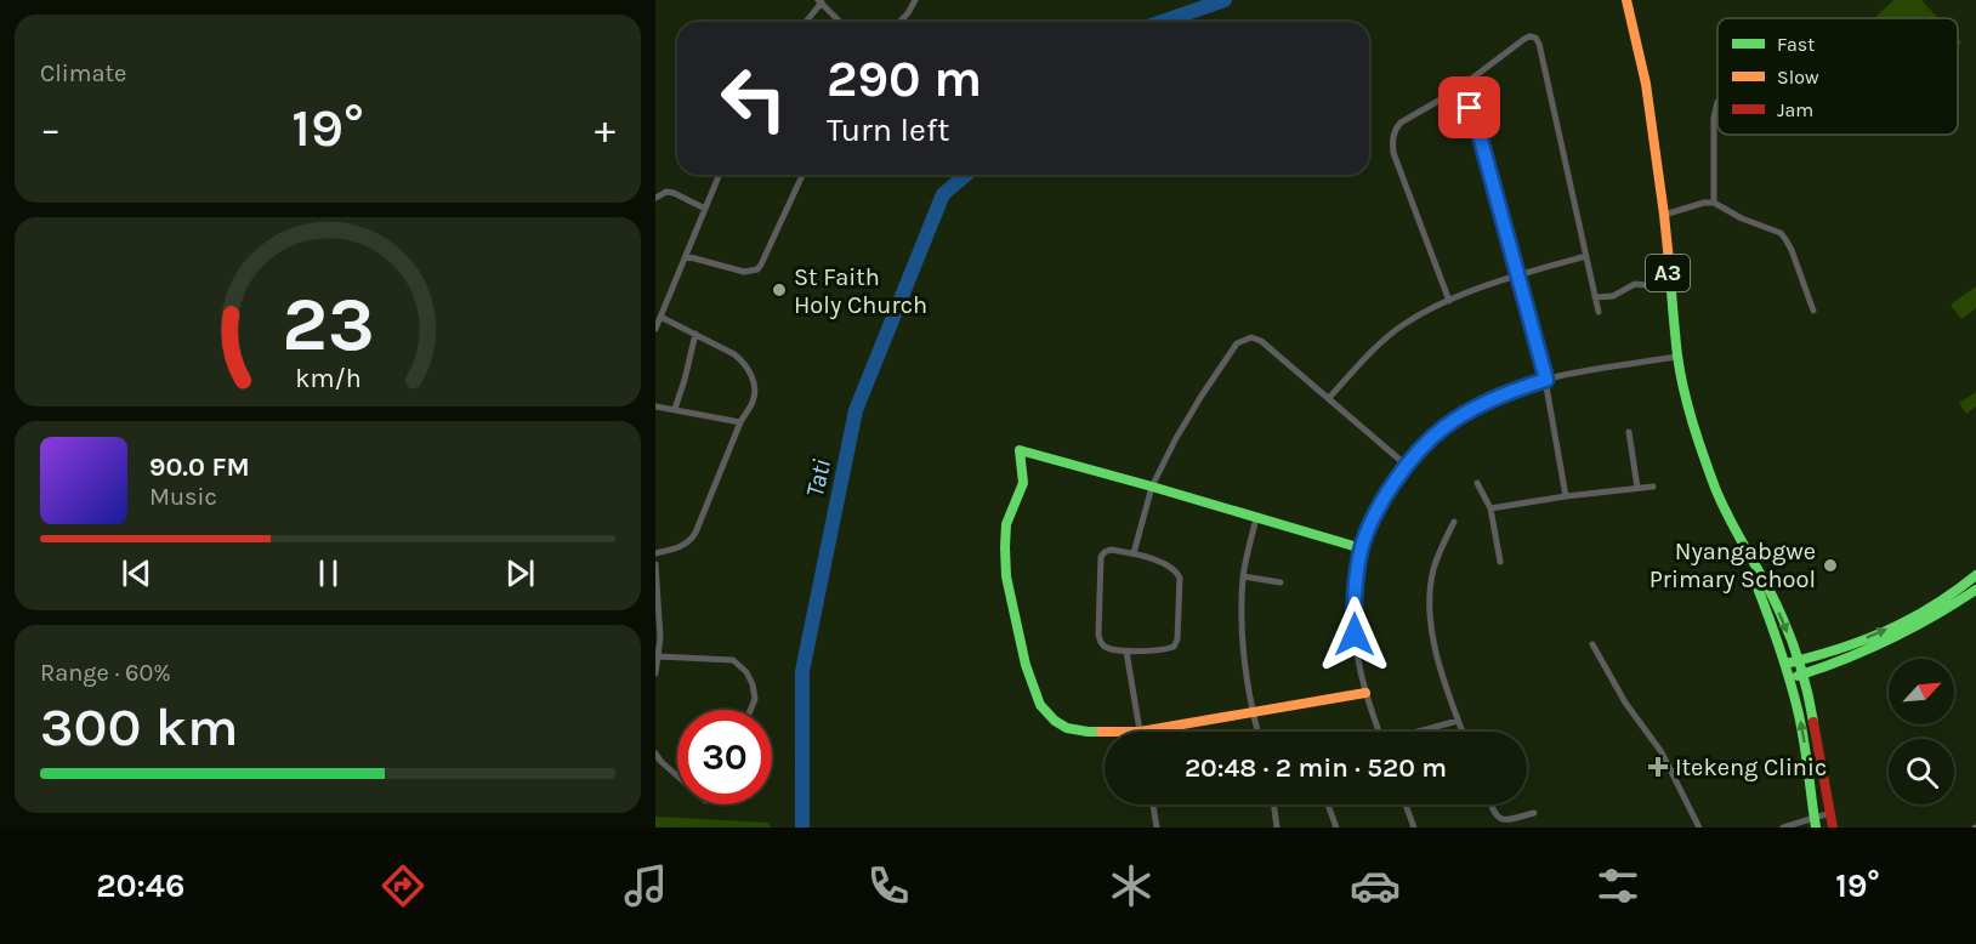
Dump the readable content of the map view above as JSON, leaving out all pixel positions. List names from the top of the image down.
{
  "streets": {
    "main road": ["A3"]
  },
  "water": ["Tati"],
  "places": {
    "other": ["St Faith Holy Church", "Nyangabgwe Primary School"],
    "health": ["Itekeng Clinic"]
  },
  "legend": ["Fast", "Slow", "Jam"],
  "north": "top right",
  "page": {
    "tile": [
      "Climate",
      ["Range · 60%", "300 km"]
    ],
    "turn": ["290 m", "Turn left"],
    "heat": ["−", "19°", "+"],
    "song": ["90.0 FM", "Music"],
    "limit": "30",
    "trip": "20:48 · 2 min · 520 m",
    "tabs": ["20:46", "19°"],
    "gauge": ["23", "km/h"]
  }
}
